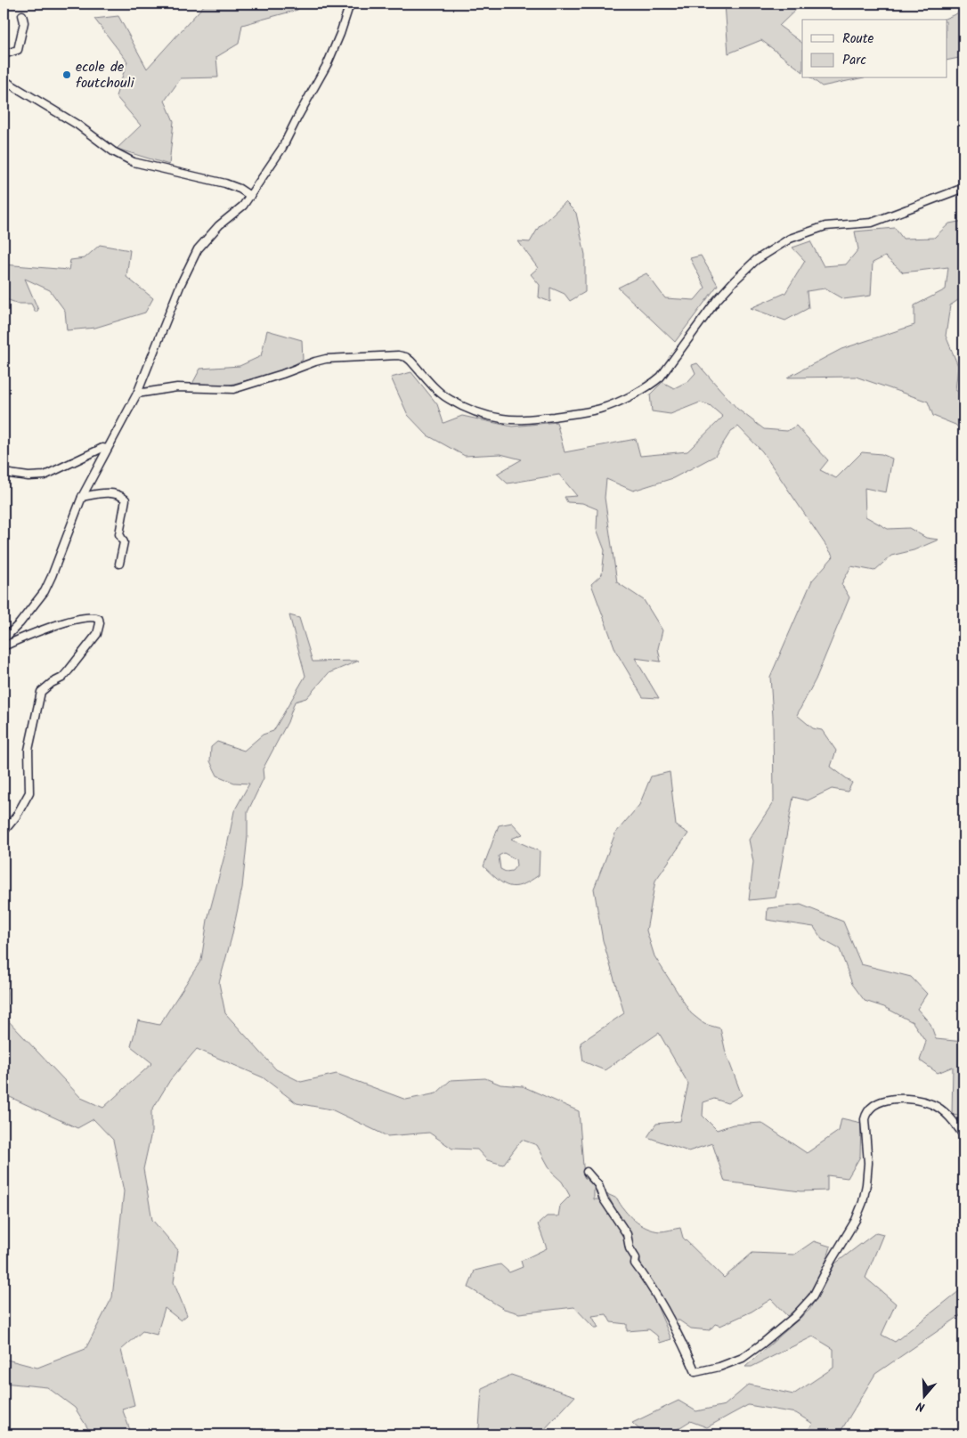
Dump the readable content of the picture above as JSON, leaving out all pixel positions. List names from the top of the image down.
{
  "places": ["ecole de foutchouli"],
  "legend": ["Route", "Parc"],
  "north": "bottom"
}
